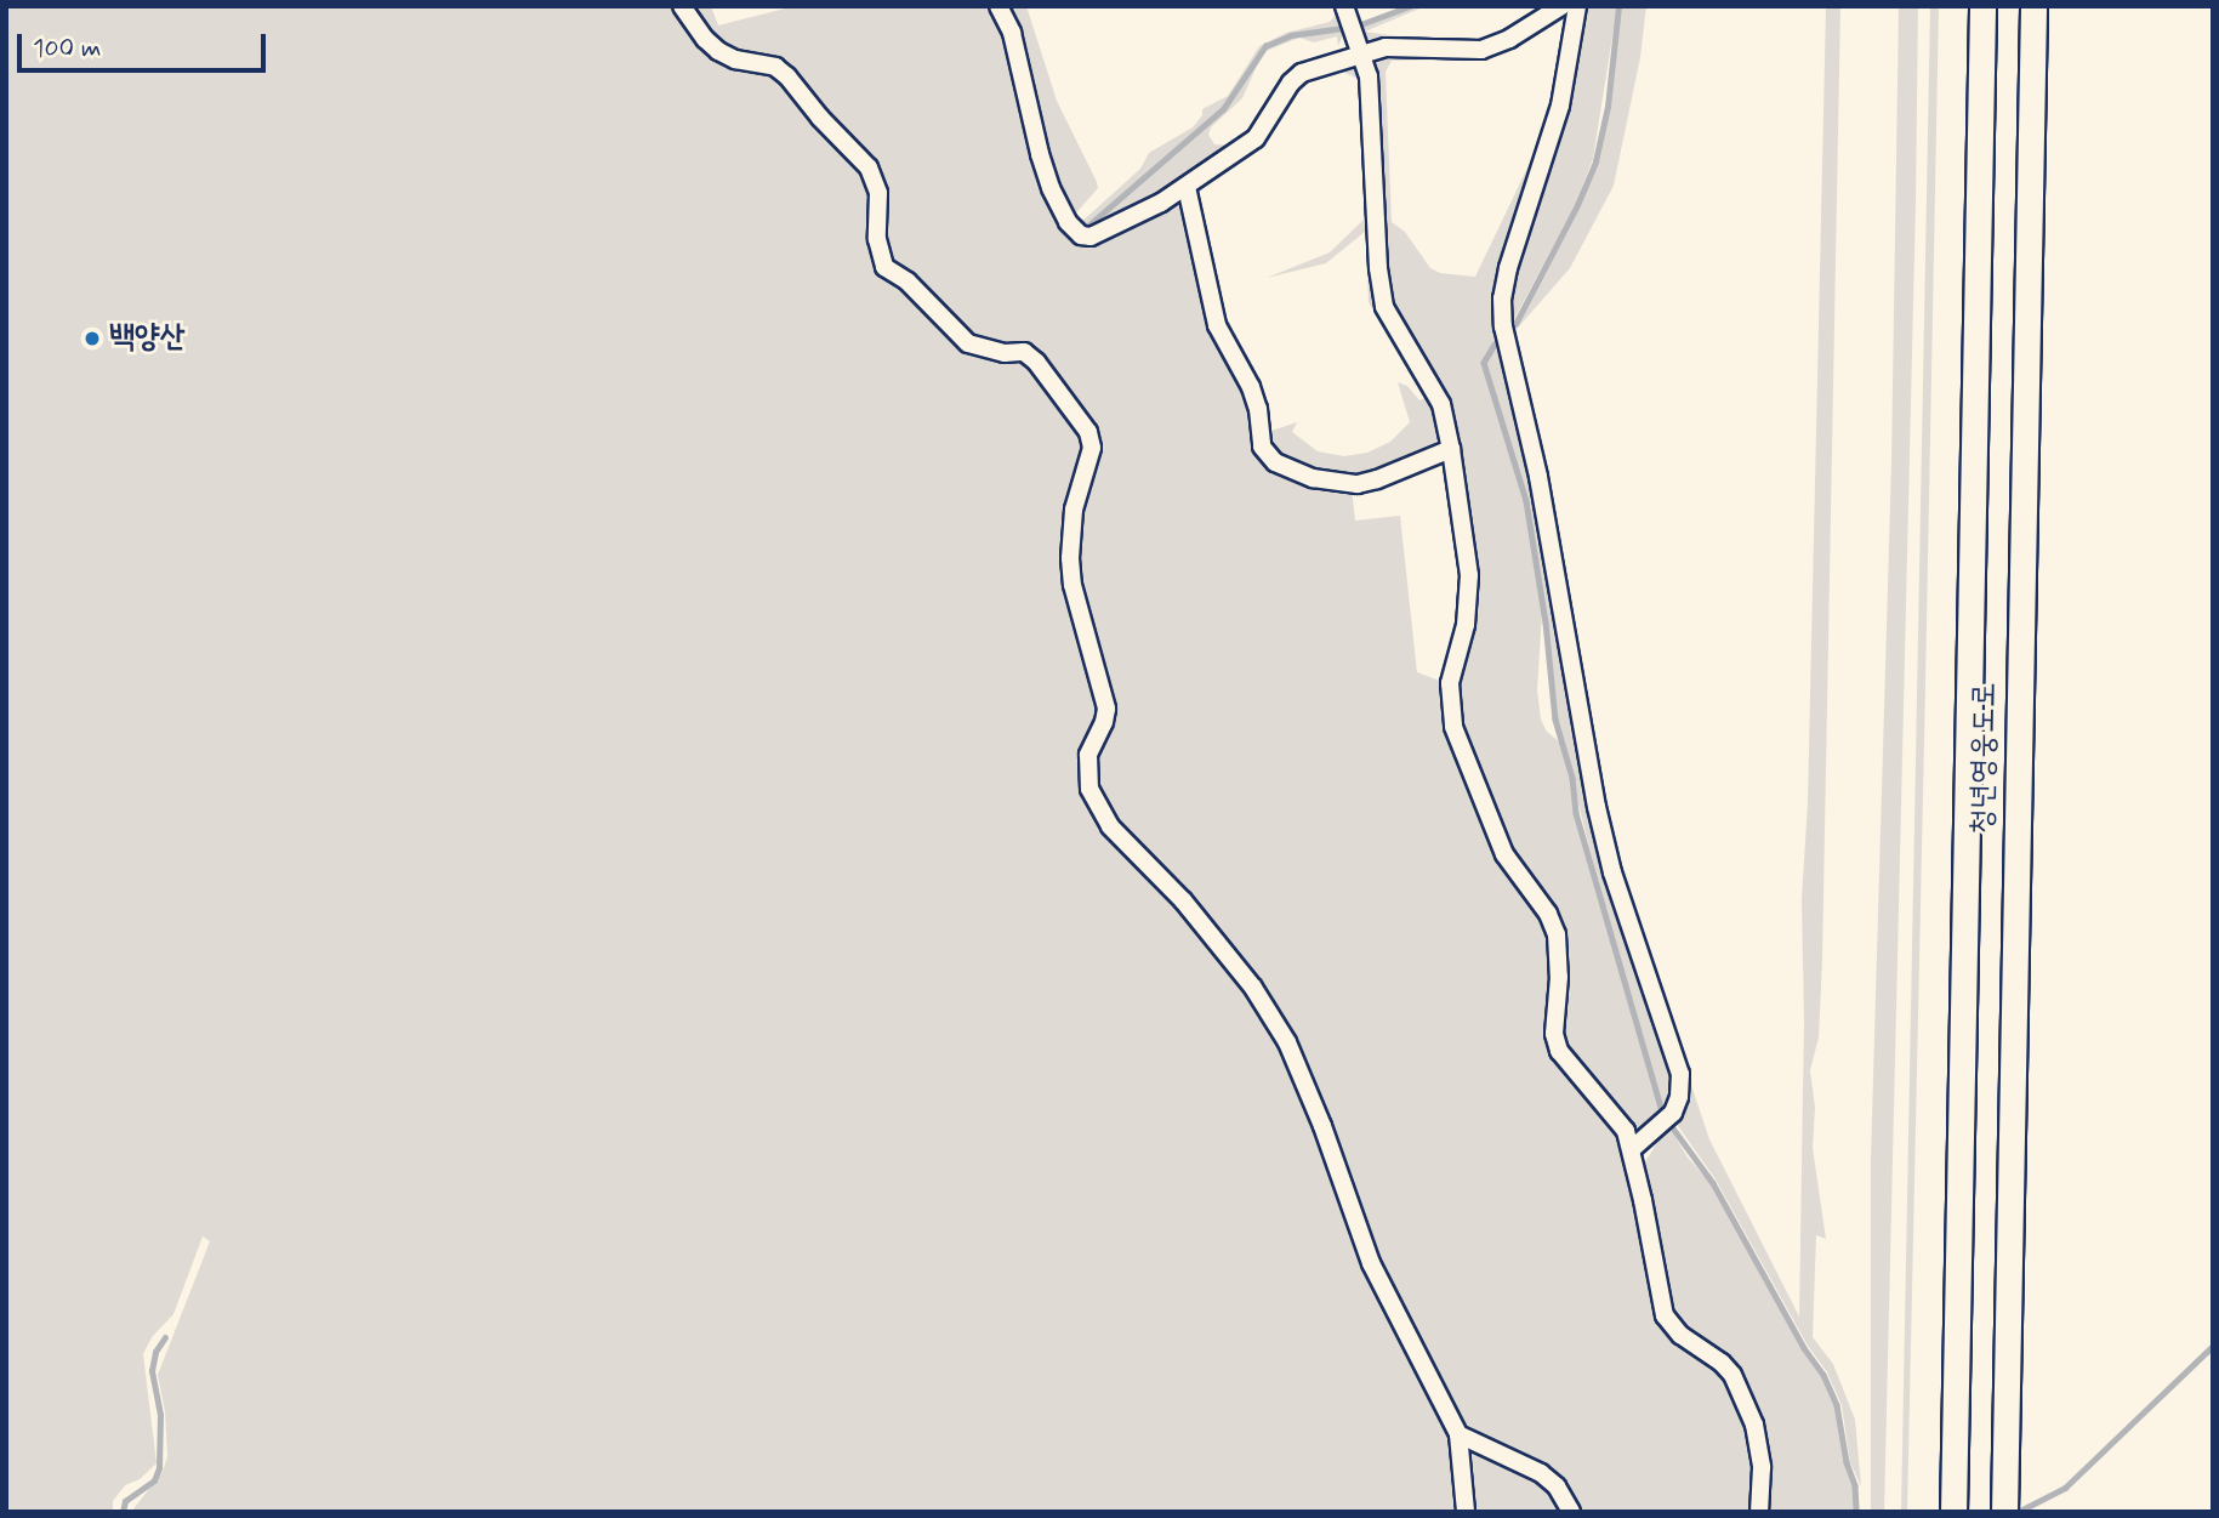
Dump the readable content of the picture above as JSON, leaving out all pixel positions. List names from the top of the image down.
{
  "streets": {
    "highway": ["청년영웅도로"]
  },
  "places": ["백양산"],
  "scale_bar": "100 m"
}
